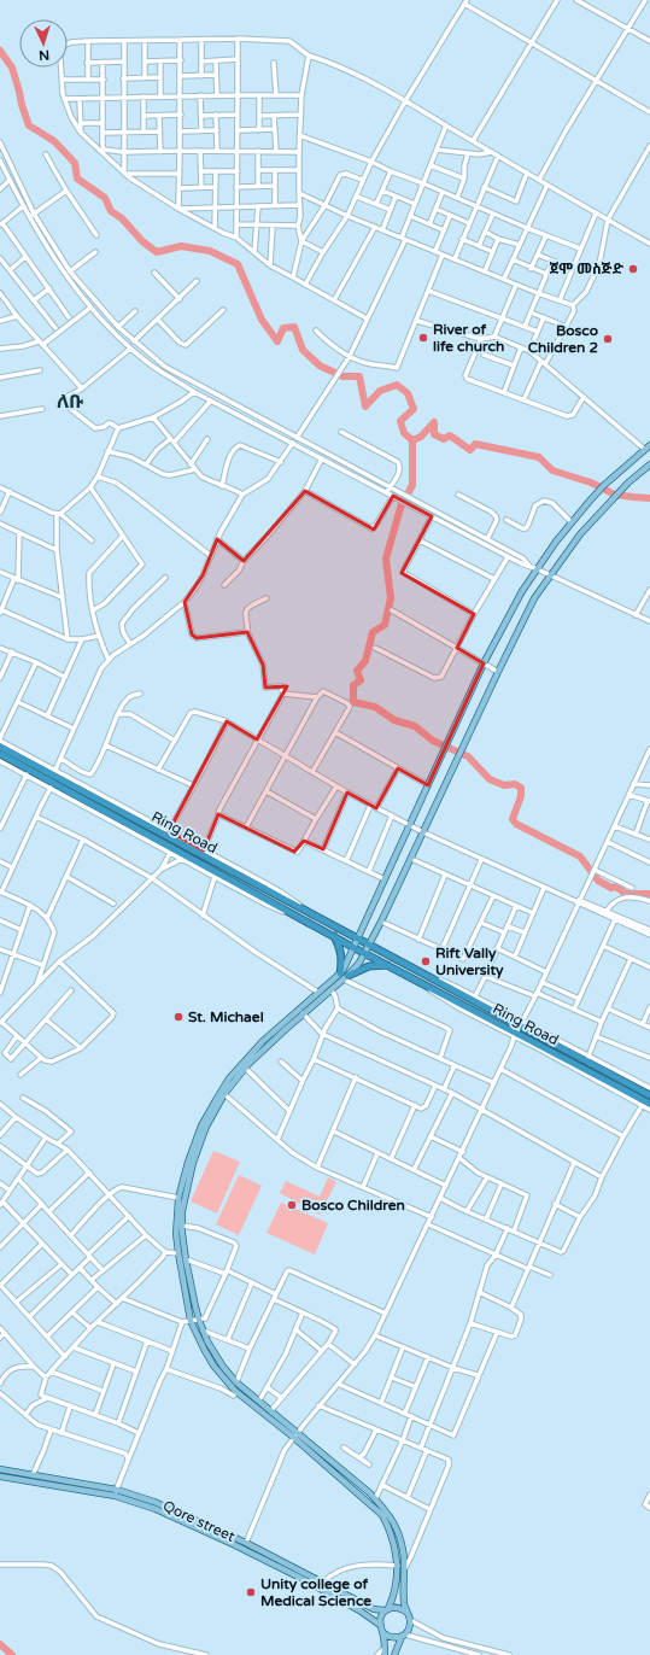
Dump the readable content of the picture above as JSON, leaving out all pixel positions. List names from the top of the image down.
{
  "streets": {
    "highway": ["Ring Road"],
    "main road": ["Qore street"]
  },
  "districts": ["ለቡ"],
  "places": [
    "ጀሞ መስጅድ",
    "River of life church",
    "Bosco Children 2",
    "Rift Vally University",
    "St. Michael",
    "Bosco Children",
    "Unity college of Medical Science"
  ],
  "north": "bottom"
}
